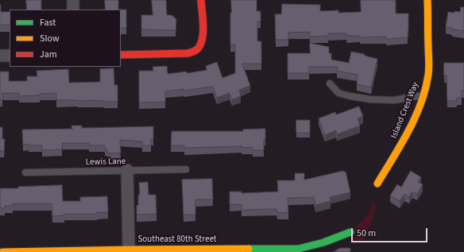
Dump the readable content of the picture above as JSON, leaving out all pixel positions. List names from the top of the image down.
{
  "streets": {
    "street": ["Island Crest Way", "Southeast 80th Street"],
    "lane": ["Lewis Lane"]
  },
  "legend": ["Fast", "Slow", "Jam"],
  "scale_bar": "50 m"
}
